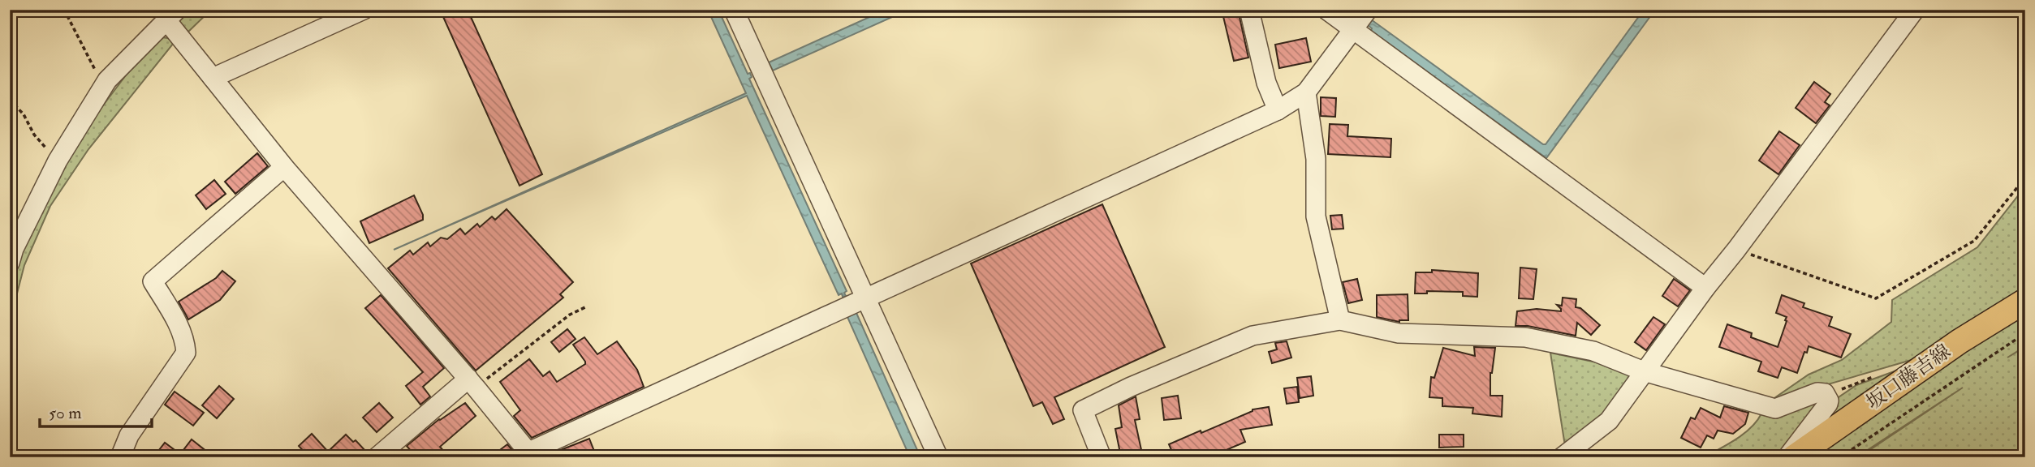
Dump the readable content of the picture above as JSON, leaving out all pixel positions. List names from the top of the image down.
{
  "streets": {
    "main road": ["坂口藤吉線"]
  },
  "scale_bar": "50 m"
}
